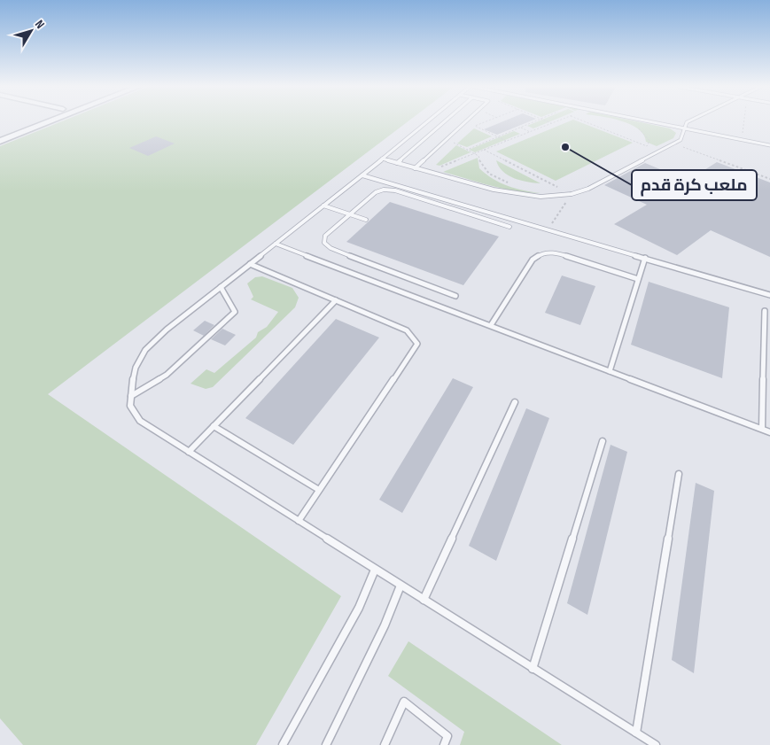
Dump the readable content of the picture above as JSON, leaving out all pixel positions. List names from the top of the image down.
{
  "places": ["ملعب كرة قدم"],
  "north": "top right"
}
